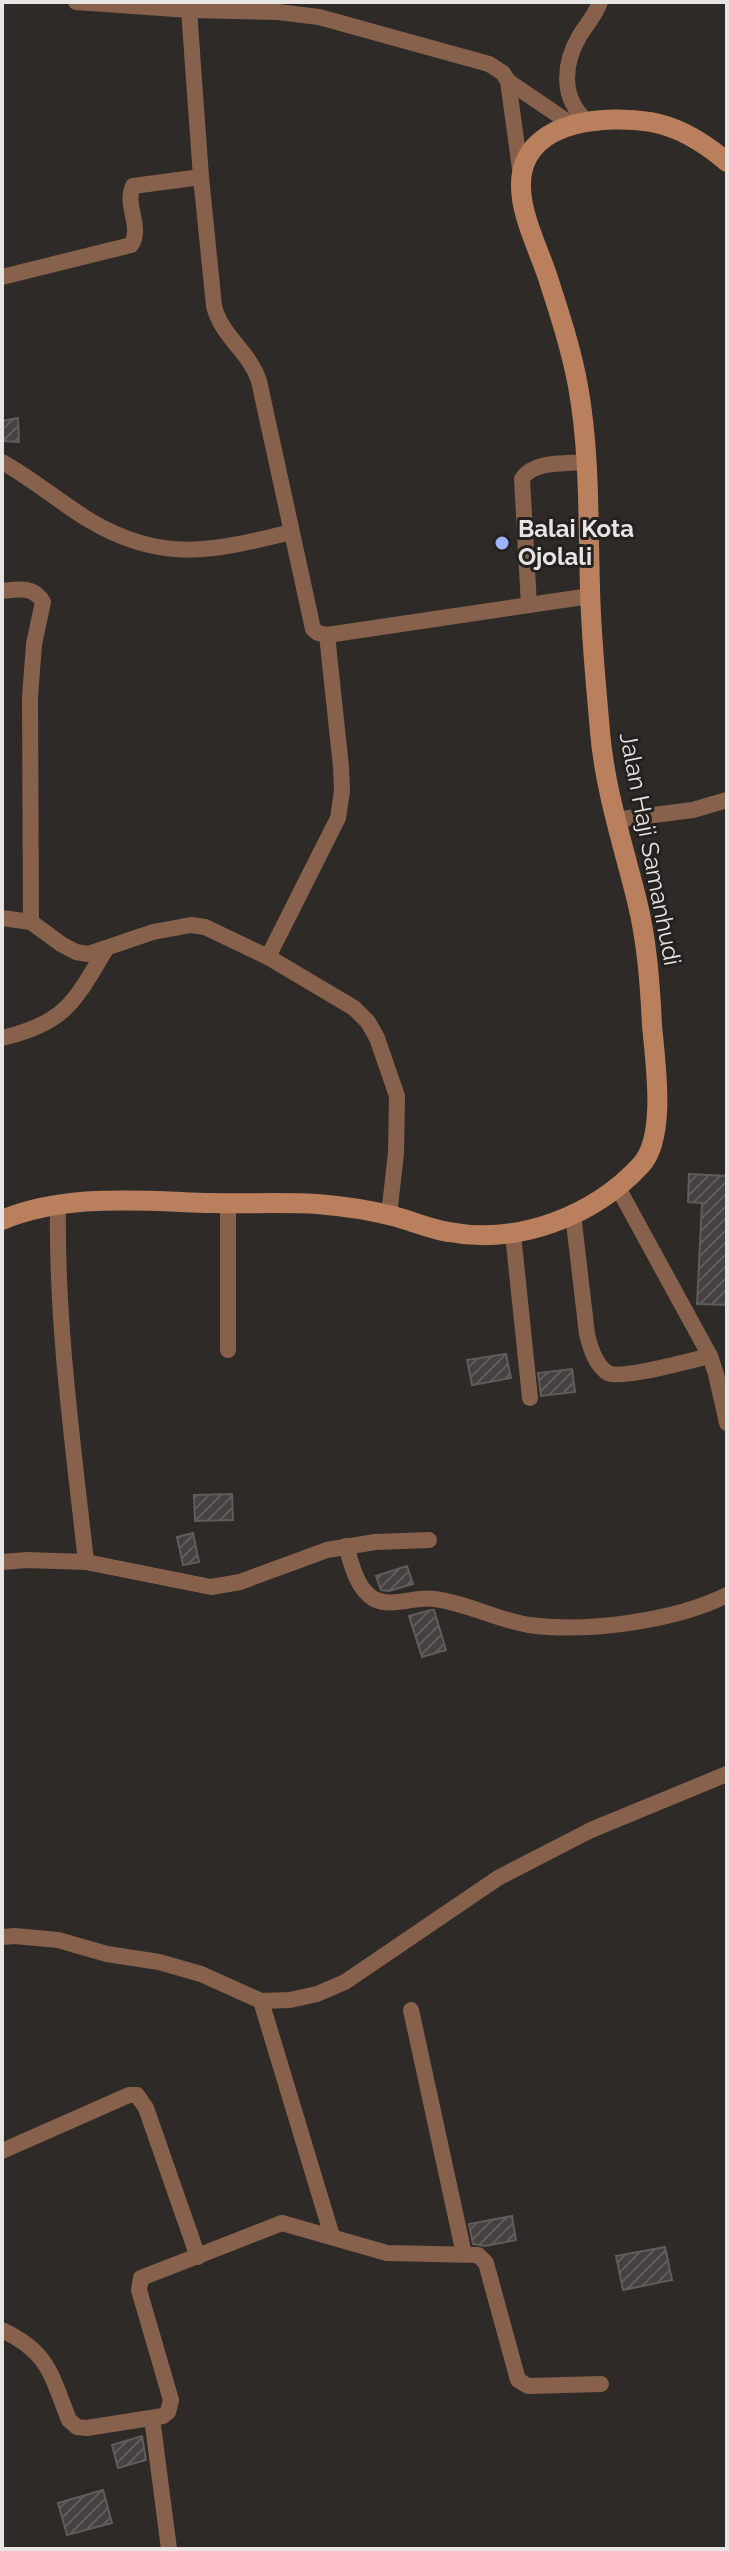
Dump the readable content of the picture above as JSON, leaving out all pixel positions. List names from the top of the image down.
{
  "streets": {
    "street": ["Jalan Haji Samanhudi"]
  },
  "places": ["Balai Kota Ojolali"]
}
